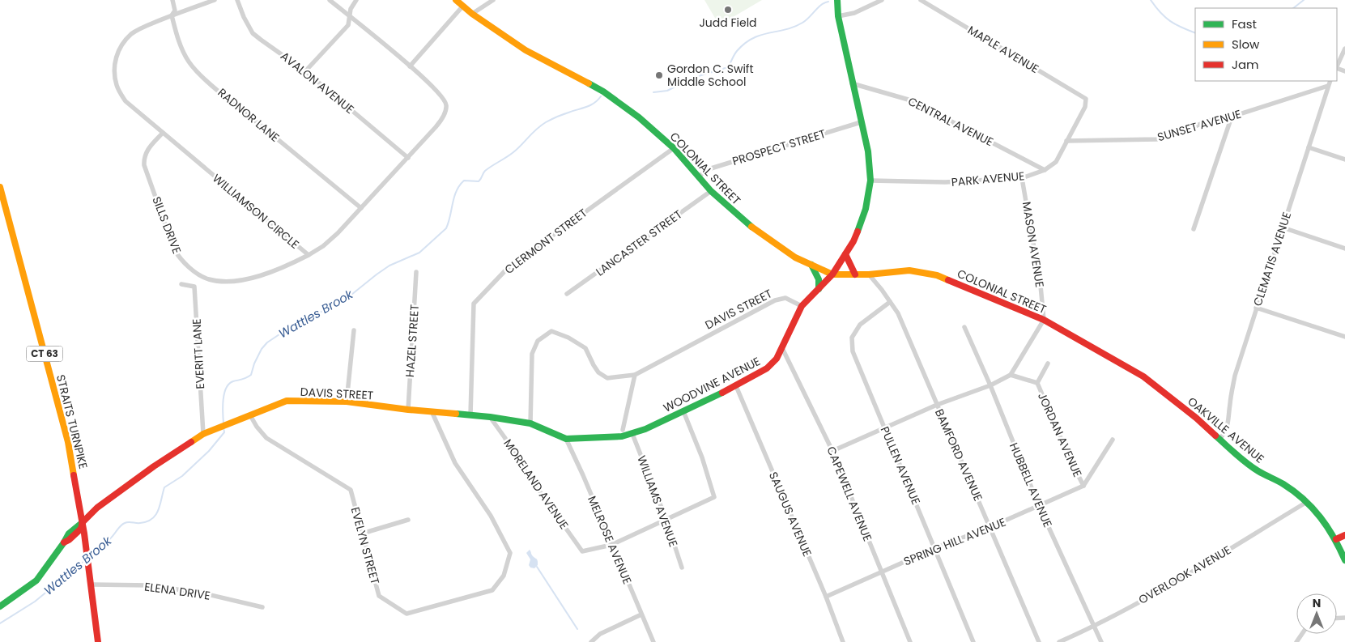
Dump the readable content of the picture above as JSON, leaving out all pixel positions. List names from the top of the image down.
{
  "streets": {
    "main road": [
      "COLONIAL STREET",
      "DAVIS STREET",
      "CT 63",
      "WOODVINE AVENUE",
      "STRAITS TURNPIKE",
      "OAKVILLE AVENUE"
    ],
    "street": [
      "MAPLE AVENUE",
      "AVALON AVENUE",
      "RADNOR LANE",
      "CENTRAL AVENUE",
      "SUNSET AVENUE",
      "PROSPECT STREET",
      "PARK AVENUE",
      "WILLIAMSON CIRCLE",
      "SILLS DRIVE",
      "CLERMONT STREET",
      "LANCASTER STREET",
      "MASON AVENUE",
      "CLEMATIS AVENUE",
      "HAZEL STREET",
      "EVERITT LANE",
      "JORDAN AVENUE",
      "BAMFORD AVENUE",
      "PULLEN AVENUE",
      "MORELAND AVENUE",
      "HUBBELL AVENUE",
      "CAPEWELL AVENUE",
      "WILLIAMS AVENUE",
      "SAUGUS AVENUE",
      "MELROSE AVENUE",
      "SPRING HILL AVENUE",
      "EVELYN STREET",
      "OVERLOOK AVENUE",
      "ELENA DRIVE"
    ]
  },
  "crossings": [
    ["MAPLE AVENUE", "PARK AVENUE"],
    ["AVALON AVENUE", "WILLIAMSON CIRCLE"],
    ["RADNOR LANE", "WILLIAMSON CIRCLE"],
    ["CENTRAL AVENUE", "PARK AVENUE"],
    ["SUNSET AVENUE", "PARK AVENUE"],
    ["SUNSET AVENUE", "CLEMATIS AVENUE"],
    ["PROSPECT STREET", "COLONIAL STREET"],
    ["COLONIAL STREET", "CLERMONT STREET"],
    ["COLONIAL STREET", "LANCASTER STREET"],
    ["COLONIAL STREET", "MASON AVENUE"],
    ["COLONIAL STREET", "OAKVILLE AVENUE"],
    ["COLONIAL STREET", "BAMFORD AVENUE"],
    ["PARK AVENUE", "MASON AVENUE"],
    ["WILLIAMSON CIRCLE", "SILLS DRIVE"],
    ["CLERMONT STREET", "DAVIS STREET"],
    ["CLEMATIS AVENUE", "OAKVILLE AVENUE"],
    ["DAVIS STREET", "HAZEL STREET"],
    ["DAVIS STREET", "EVERITT LANE"],
    ["DAVIS STREET", "WOODVINE AVENUE"],
    ["DAVIS STREET", "STRAITS TURNPIKE"],
    ["DAVIS STREET", "MORELAND AVENUE"],
    ["DAVIS STREET", "MELROSE AVENUE"],
    ["DAVIS STREET", "EVELYN STREET"],
    ["WOODVINE AVENUE", "CAPEWELL AVENUE"],
    ["WOODVINE AVENUE", "WILLIAMS AVENUE"],
    ["WOODVINE AVENUE", "SAUGUS AVENUE"],
    ["STRAITS TURNPIKE", "ELENA DRIVE"],
    ["OAKVILLE AVENUE", "OVERLOOK AVENUE"],
    ["JORDAN AVENUE", "SPRING HILL AVENUE"],
    ["BAMFORD AVENUE", "PULLEN AVENUE"],
    ["BAMFORD AVENUE", "SPRING HILL AVENUE"],
    ["PULLEN AVENUE", "SPRING HILL AVENUE"],
    ["MORELAND AVENUE", "MELROSE AVENUE"],
    ["HUBBELL AVENUE", "SPRING HILL AVENUE"],
    ["HUBBELL AVENUE", "OVERLOOK AVENUE"],
    ["CAPEWELL AVENUE", "SPRING HILL AVENUE"],
    ["SAUGUS AVENUE", "SPRING HILL AVENUE"]
  ],
  "water": ["Wattles Brook"],
  "places": ["Judd Field", "Gordon C. Swift Middle School"],
  "legend": ["Fast", "Slow", "Jam"],
  "north": "top"
}
